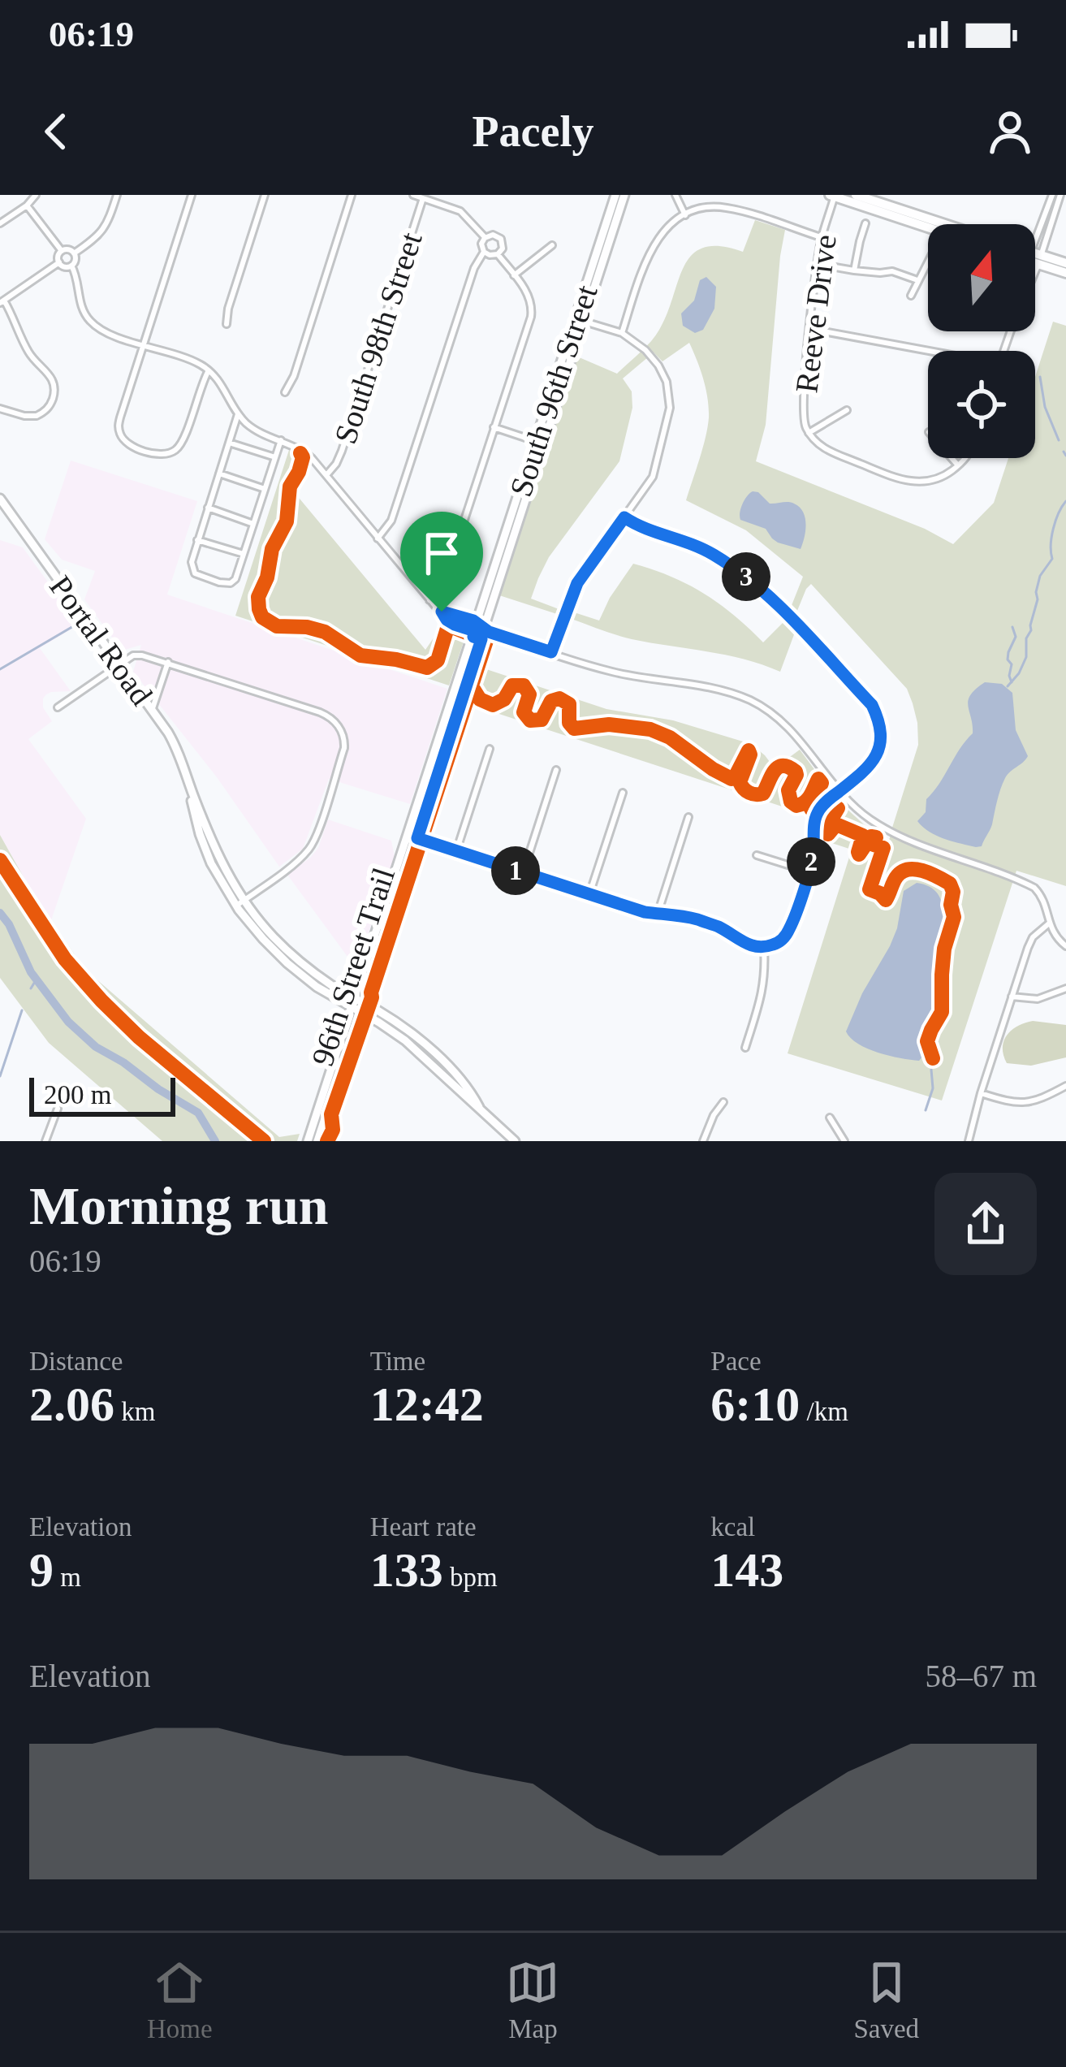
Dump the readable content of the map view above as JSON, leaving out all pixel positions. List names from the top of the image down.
{
  "streets": {
    "main road": ["South 96th Street", "Portal Road"],
    "street": ["Reeve Drive", "South 98th Street"],
    "cycle path": ["96th Street Trail"]
  },
  "crossings": [
    ["South 96th Street", "Portal Road"]
  ],
  "scale_bar": "200 m",
  "north": "top",
  "page": {
    "status": "06:19",
    "header": "Pacely",
    "pins": ["3", "2", "1"],
    "scale": "200 m",
    "heading": ["Morning run", "06:19"],
    "stats": [
      ["Distance", "2.06 km"],
      ["Time", "12:42"],
      ["Pace", "6:10 /km"],
      ["Elevation", "9 m"],
      ["Heart rate", "133 bpm"],
      ["kcal", "143"]
    ],
    "chart": ["Elevation", "58–67 m"],
    "tabs": ["Home", "Map", "Saved"]
  }
}
